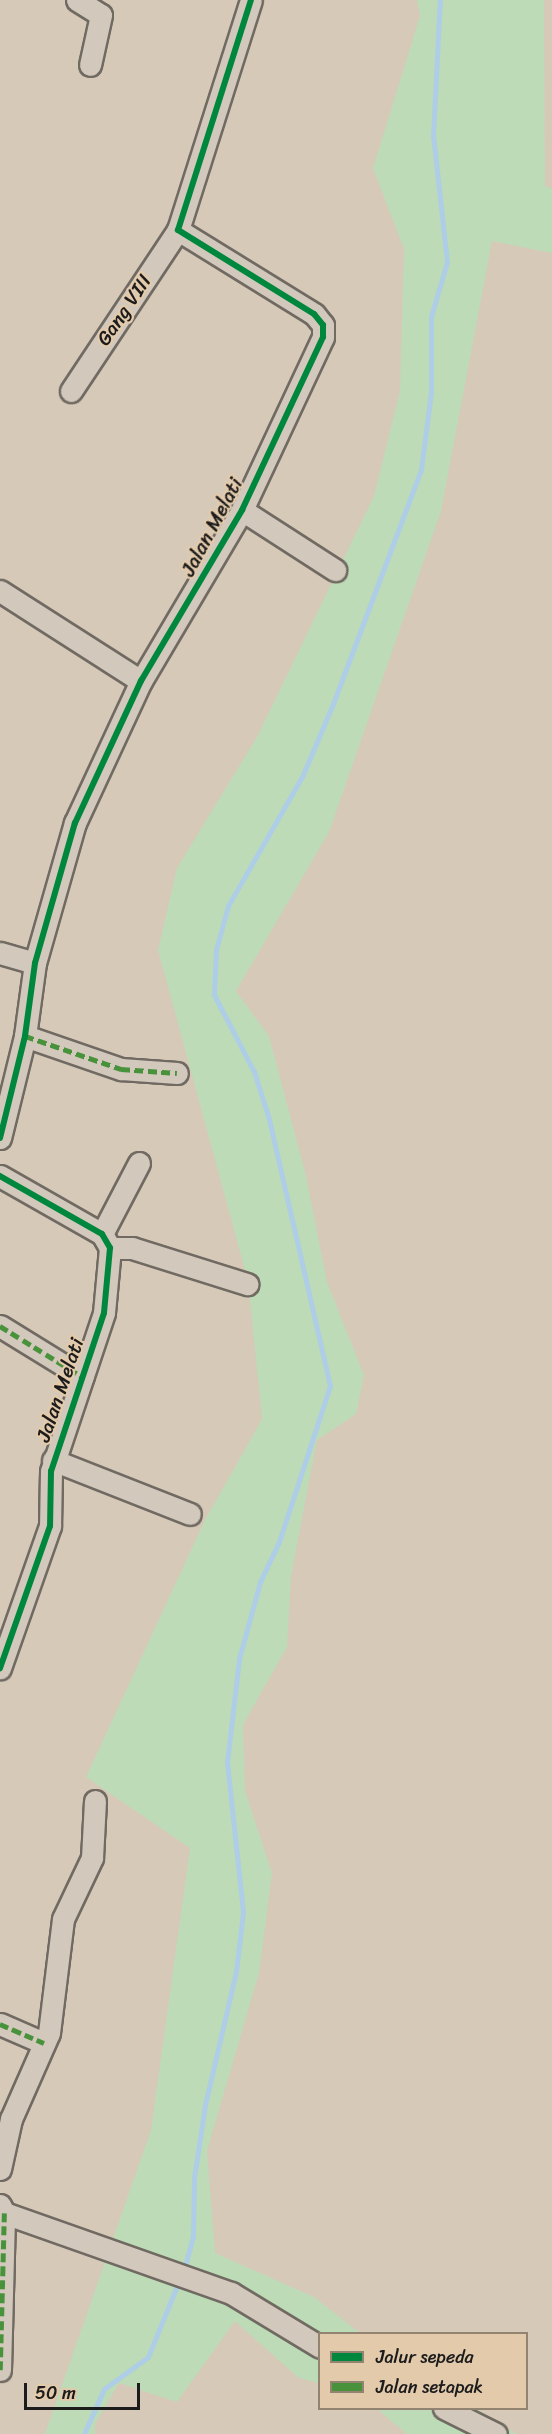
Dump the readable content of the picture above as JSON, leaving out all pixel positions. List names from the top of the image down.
{
  "streets": {
    "street": ["Gang VIII", "Jalan Melati"]
  },
  "crossings": [
    ["Gang VIII", "Jalan Melati"]
  ],
  "legend": ["Jalur sepeda", "Jalan setapak"],
  "scale_bar": "50 m"
}
